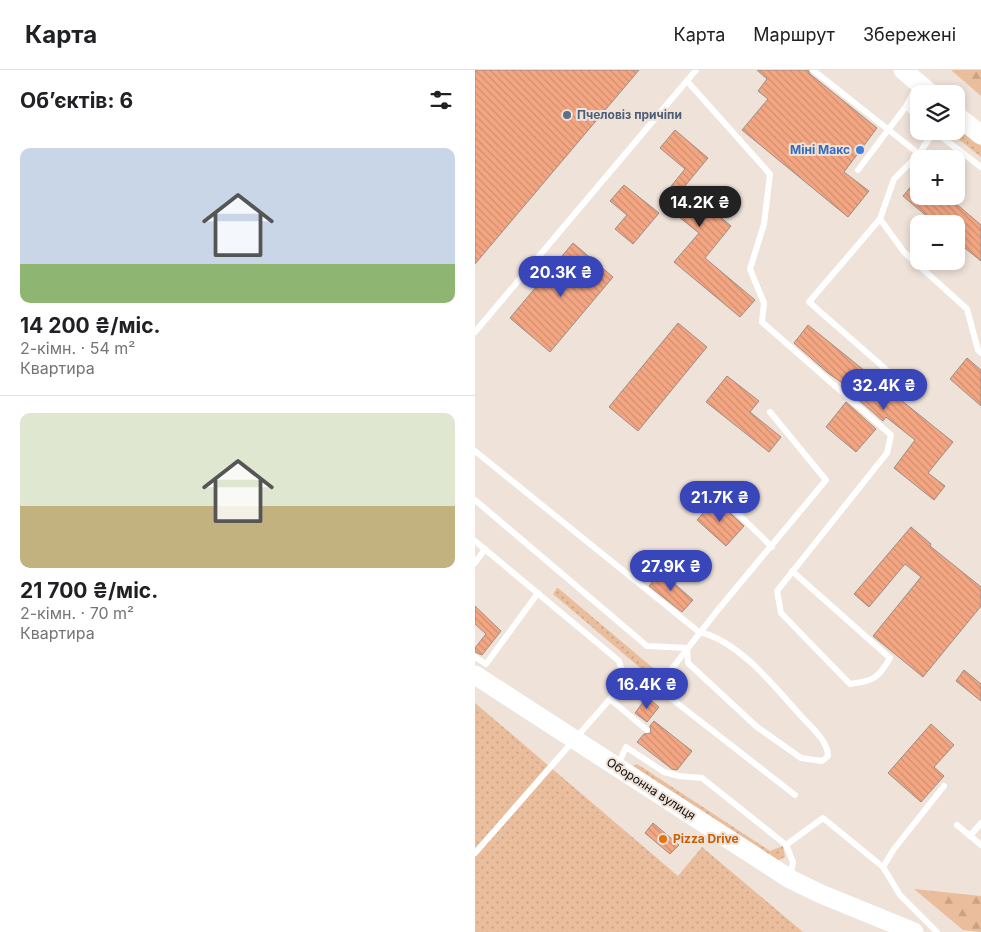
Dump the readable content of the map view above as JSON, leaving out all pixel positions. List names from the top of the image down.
{
  "streets": {
    "street": ["Оборонна вулиця"]
  },
  "places": ["Пчеловіз причіпи", "Міні Макс", "Pizza Drive"],
  "page": {
    "header": "Карта",
    "nav": ["Карта", "Маршрут", "Збережені"],
    "heading": "Об’єктів: 6",
    "map_buttons": ["+", "−"],
    "list": [
      {
        "name": "14 200 ₴/міс.",
        "note": "2-кімн. · 54 m² · Квартира"
      },
      {
        "name": "21 700 ₴/міс.",
        "note": "2-кімн. · 70 m² · Квартира"
      }
    ],
    "price": [
      "14.2K ₴",
      "20.3K ₴",
      "32.4K ₴",
      "21.7K ₴",
      "27.9K ₴",
      "16.4K ₴"
    ]
  }
}
